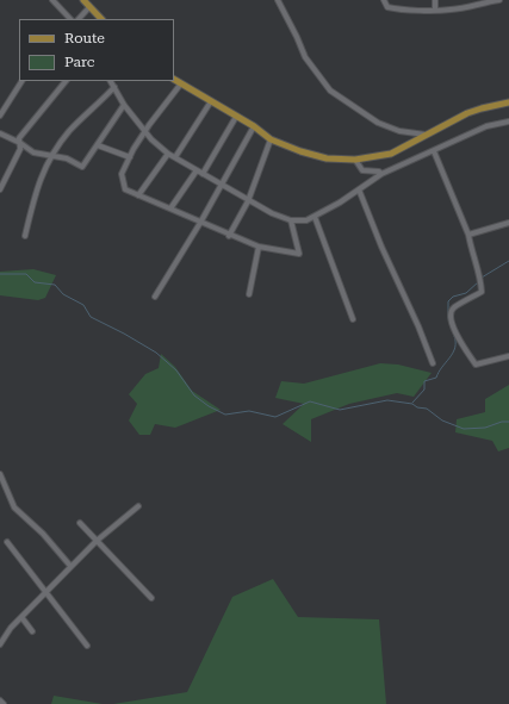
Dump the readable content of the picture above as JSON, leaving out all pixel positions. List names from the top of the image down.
{
  "legend": ["Route", "Parc"]
}
